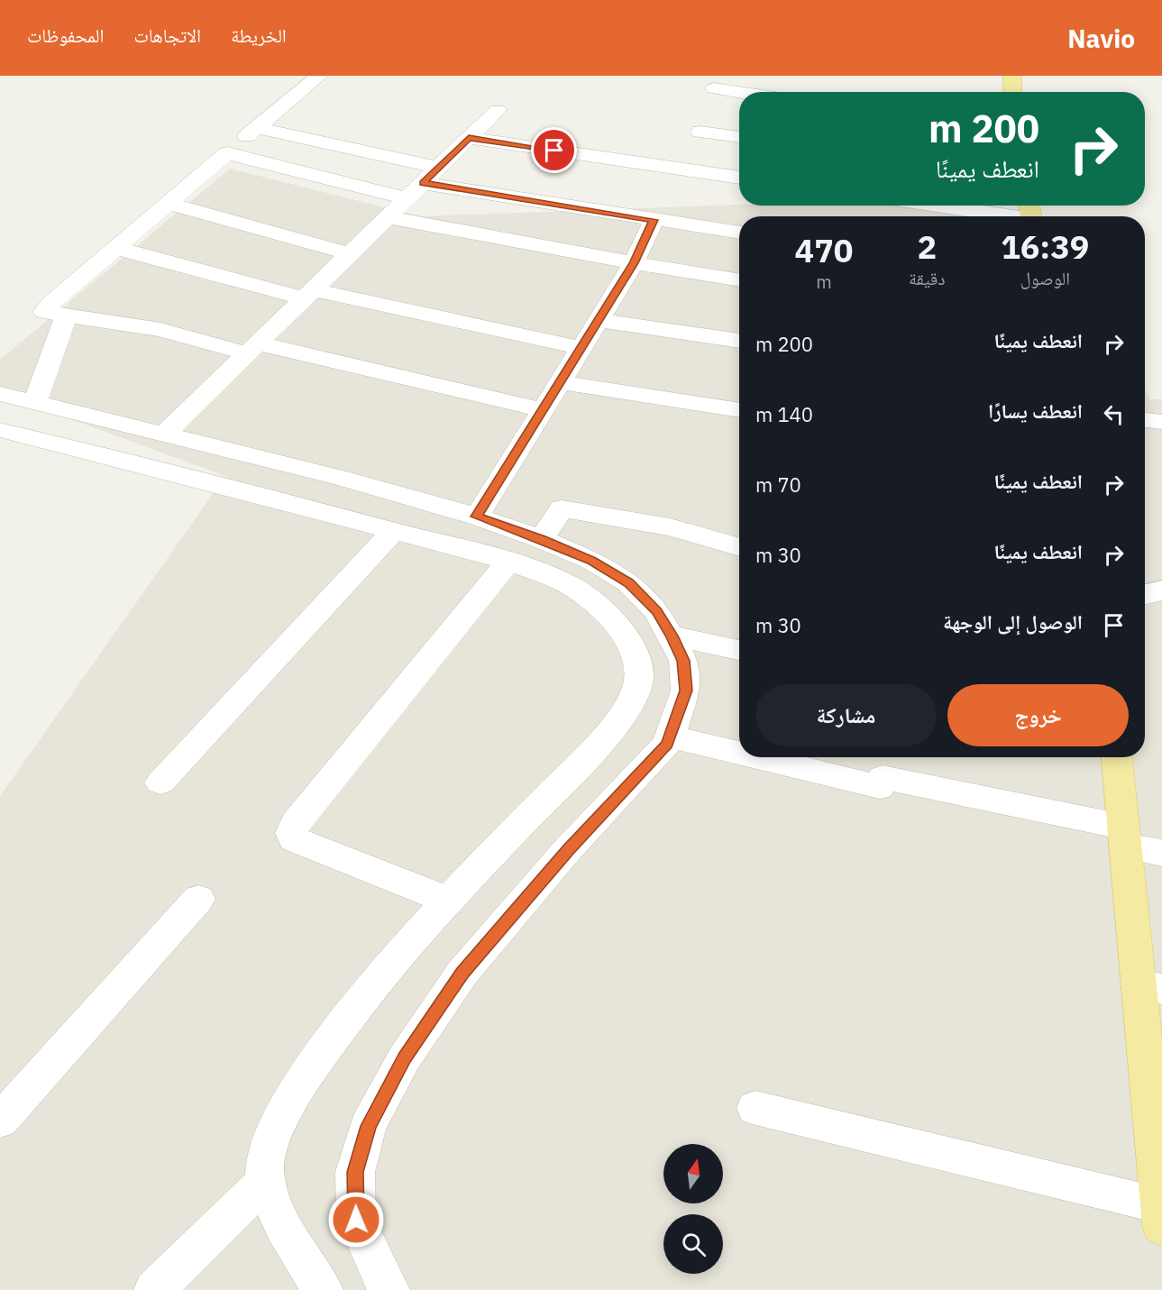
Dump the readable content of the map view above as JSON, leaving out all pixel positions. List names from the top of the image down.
{
  "north": "top",
  "page": {
    "header": "Navio",
    "nav": ["الخريطة", "الاتجاهات", "المحفوظات"],
    "turn": ["200 m", "انعطف يمينًا"],
    "eta": [
      "16:39",
      "الوصول",
      "2",
      "دقيقة",
      "470",
      "m"
    ],
    "list": [
      {
        "name": "انعطف يمينًا",
        "value": "200 m"
      },
      {
        "name": "انعطف يسارًا",
        "value": "140 m"
      },
      {
        "name": "انعطف يمينًا",
        "value": "70 m"
      },
      {
        "name": "انعطف يمينًا",
        "value": "30 m"
      },
      {
        "name": "الوصول إلى الوجهة",
        "value": "30 m"
      }
    ],
    "buttons": ["خروج", "مشاركة"]
  }
}
